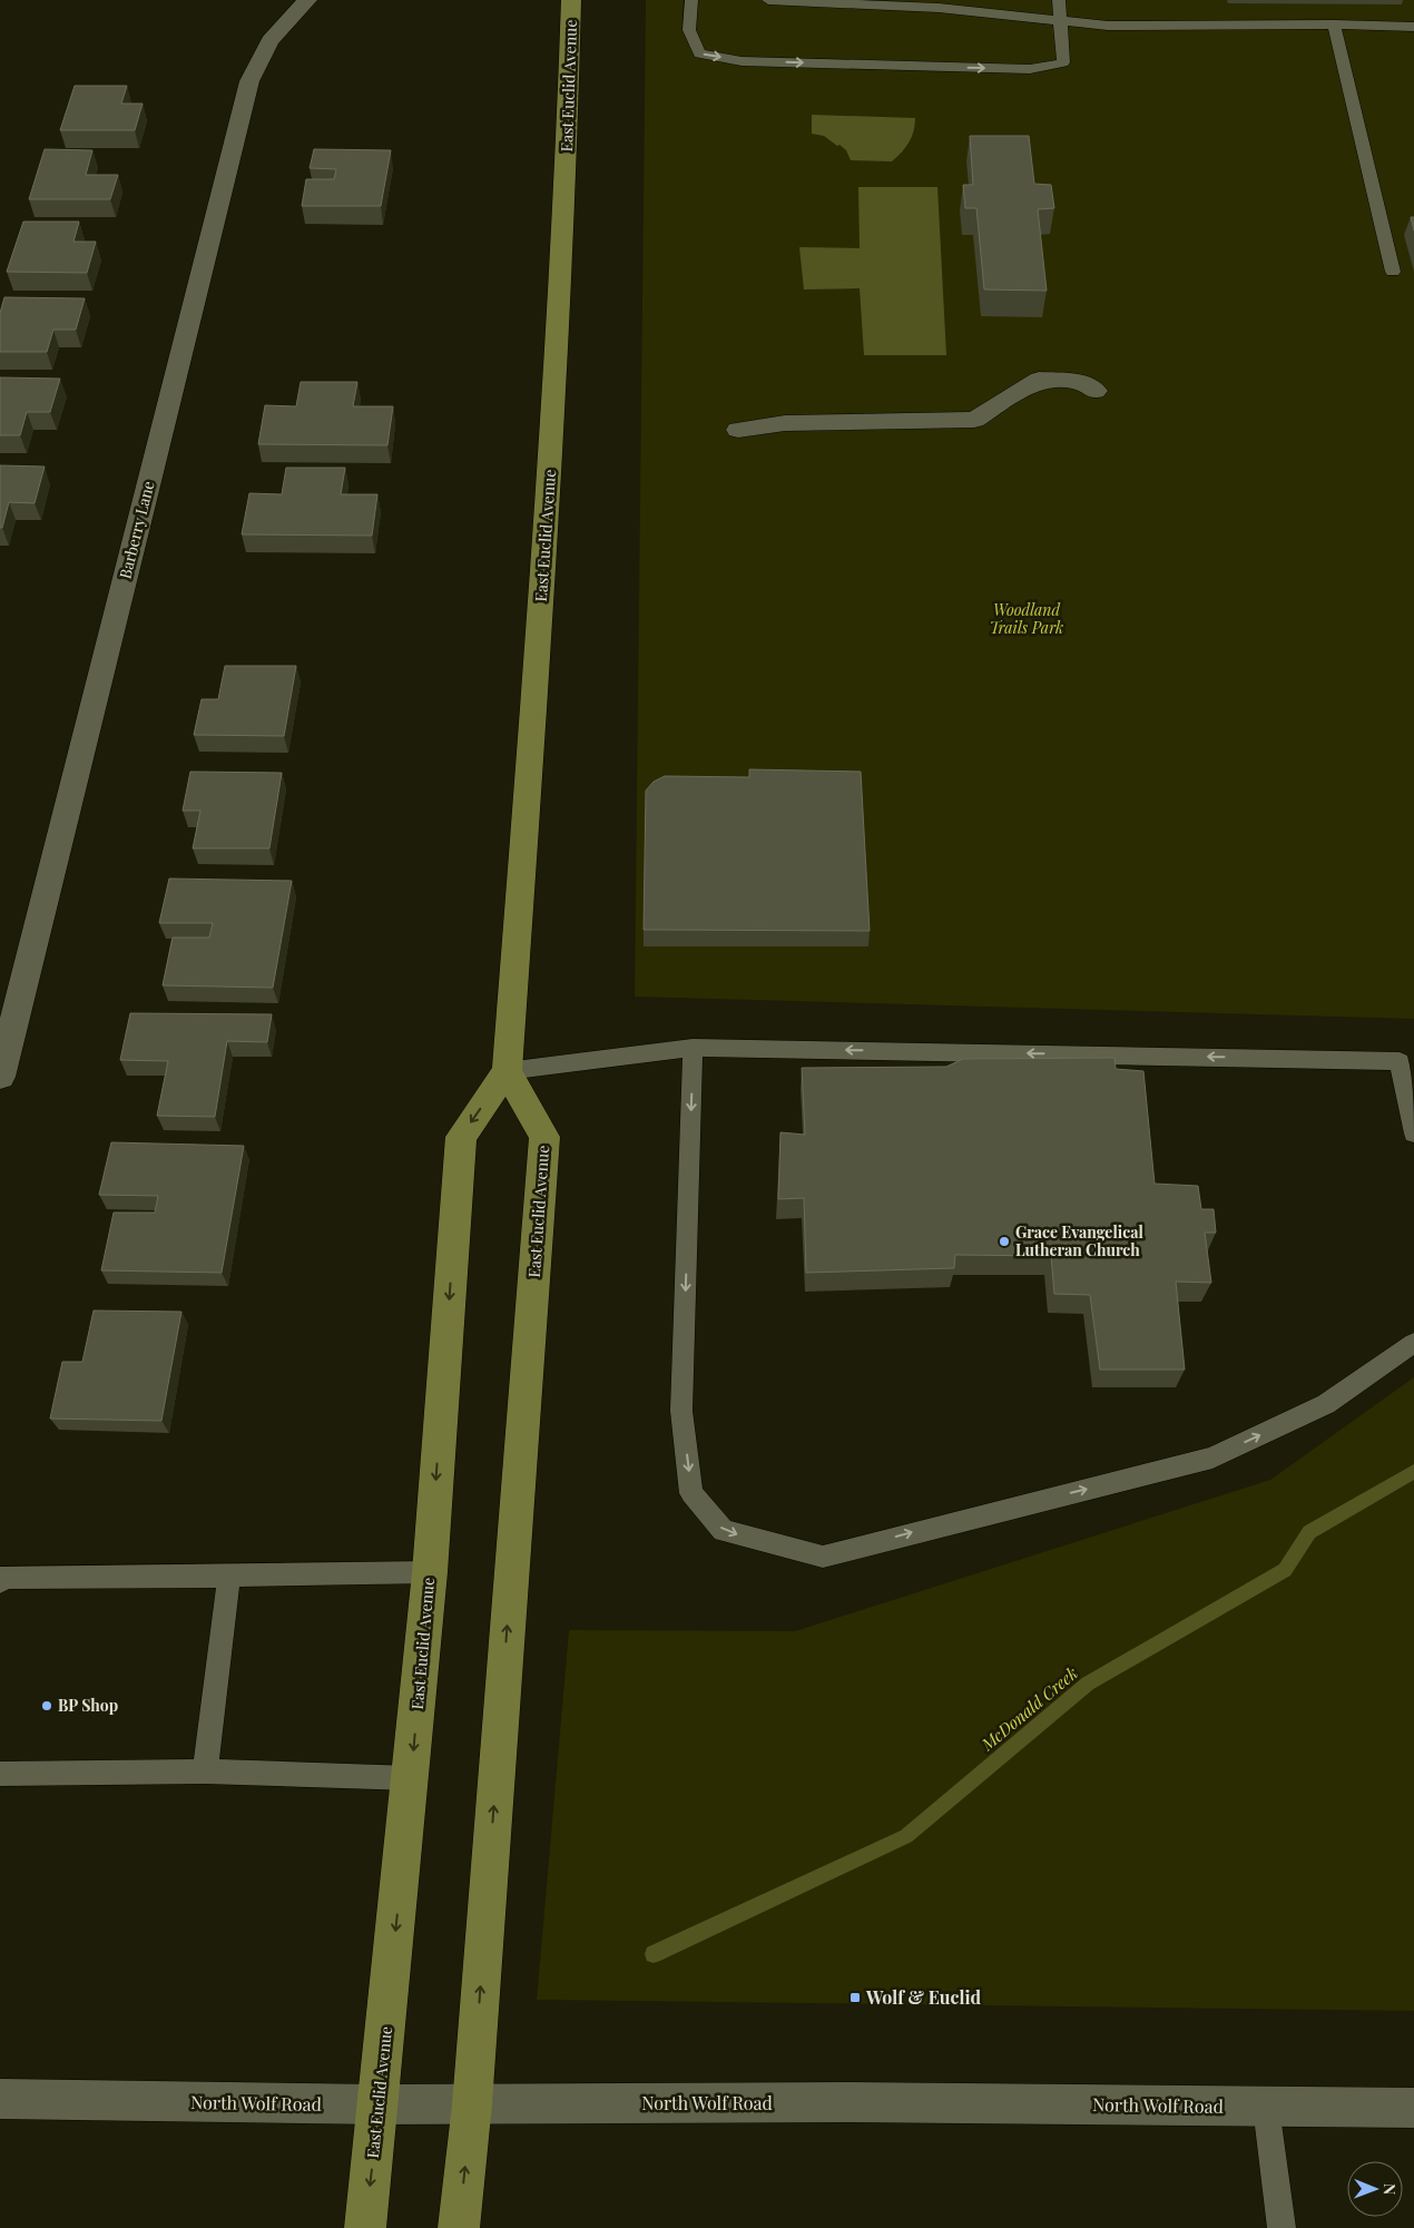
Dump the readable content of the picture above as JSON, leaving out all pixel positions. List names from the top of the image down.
{
  "streets": {
    "main road": ["East Euclid Avenue"],
    "street": ["Barberry Lane", "North Wolf Road"]
  },
  "crossings": [
    ["East Euclid Avenue", "North Wolf Road"]
  ],
  "water": ["McDonald Creek"],
  "parks": ["Woodland Trails Park"],
  "places": {
    "other": ["Grace Evangelical Lutheran Church", "BP Shop"],
    "transit": ["Wolf & Euclid"]
  },
  "north": "right"
}
